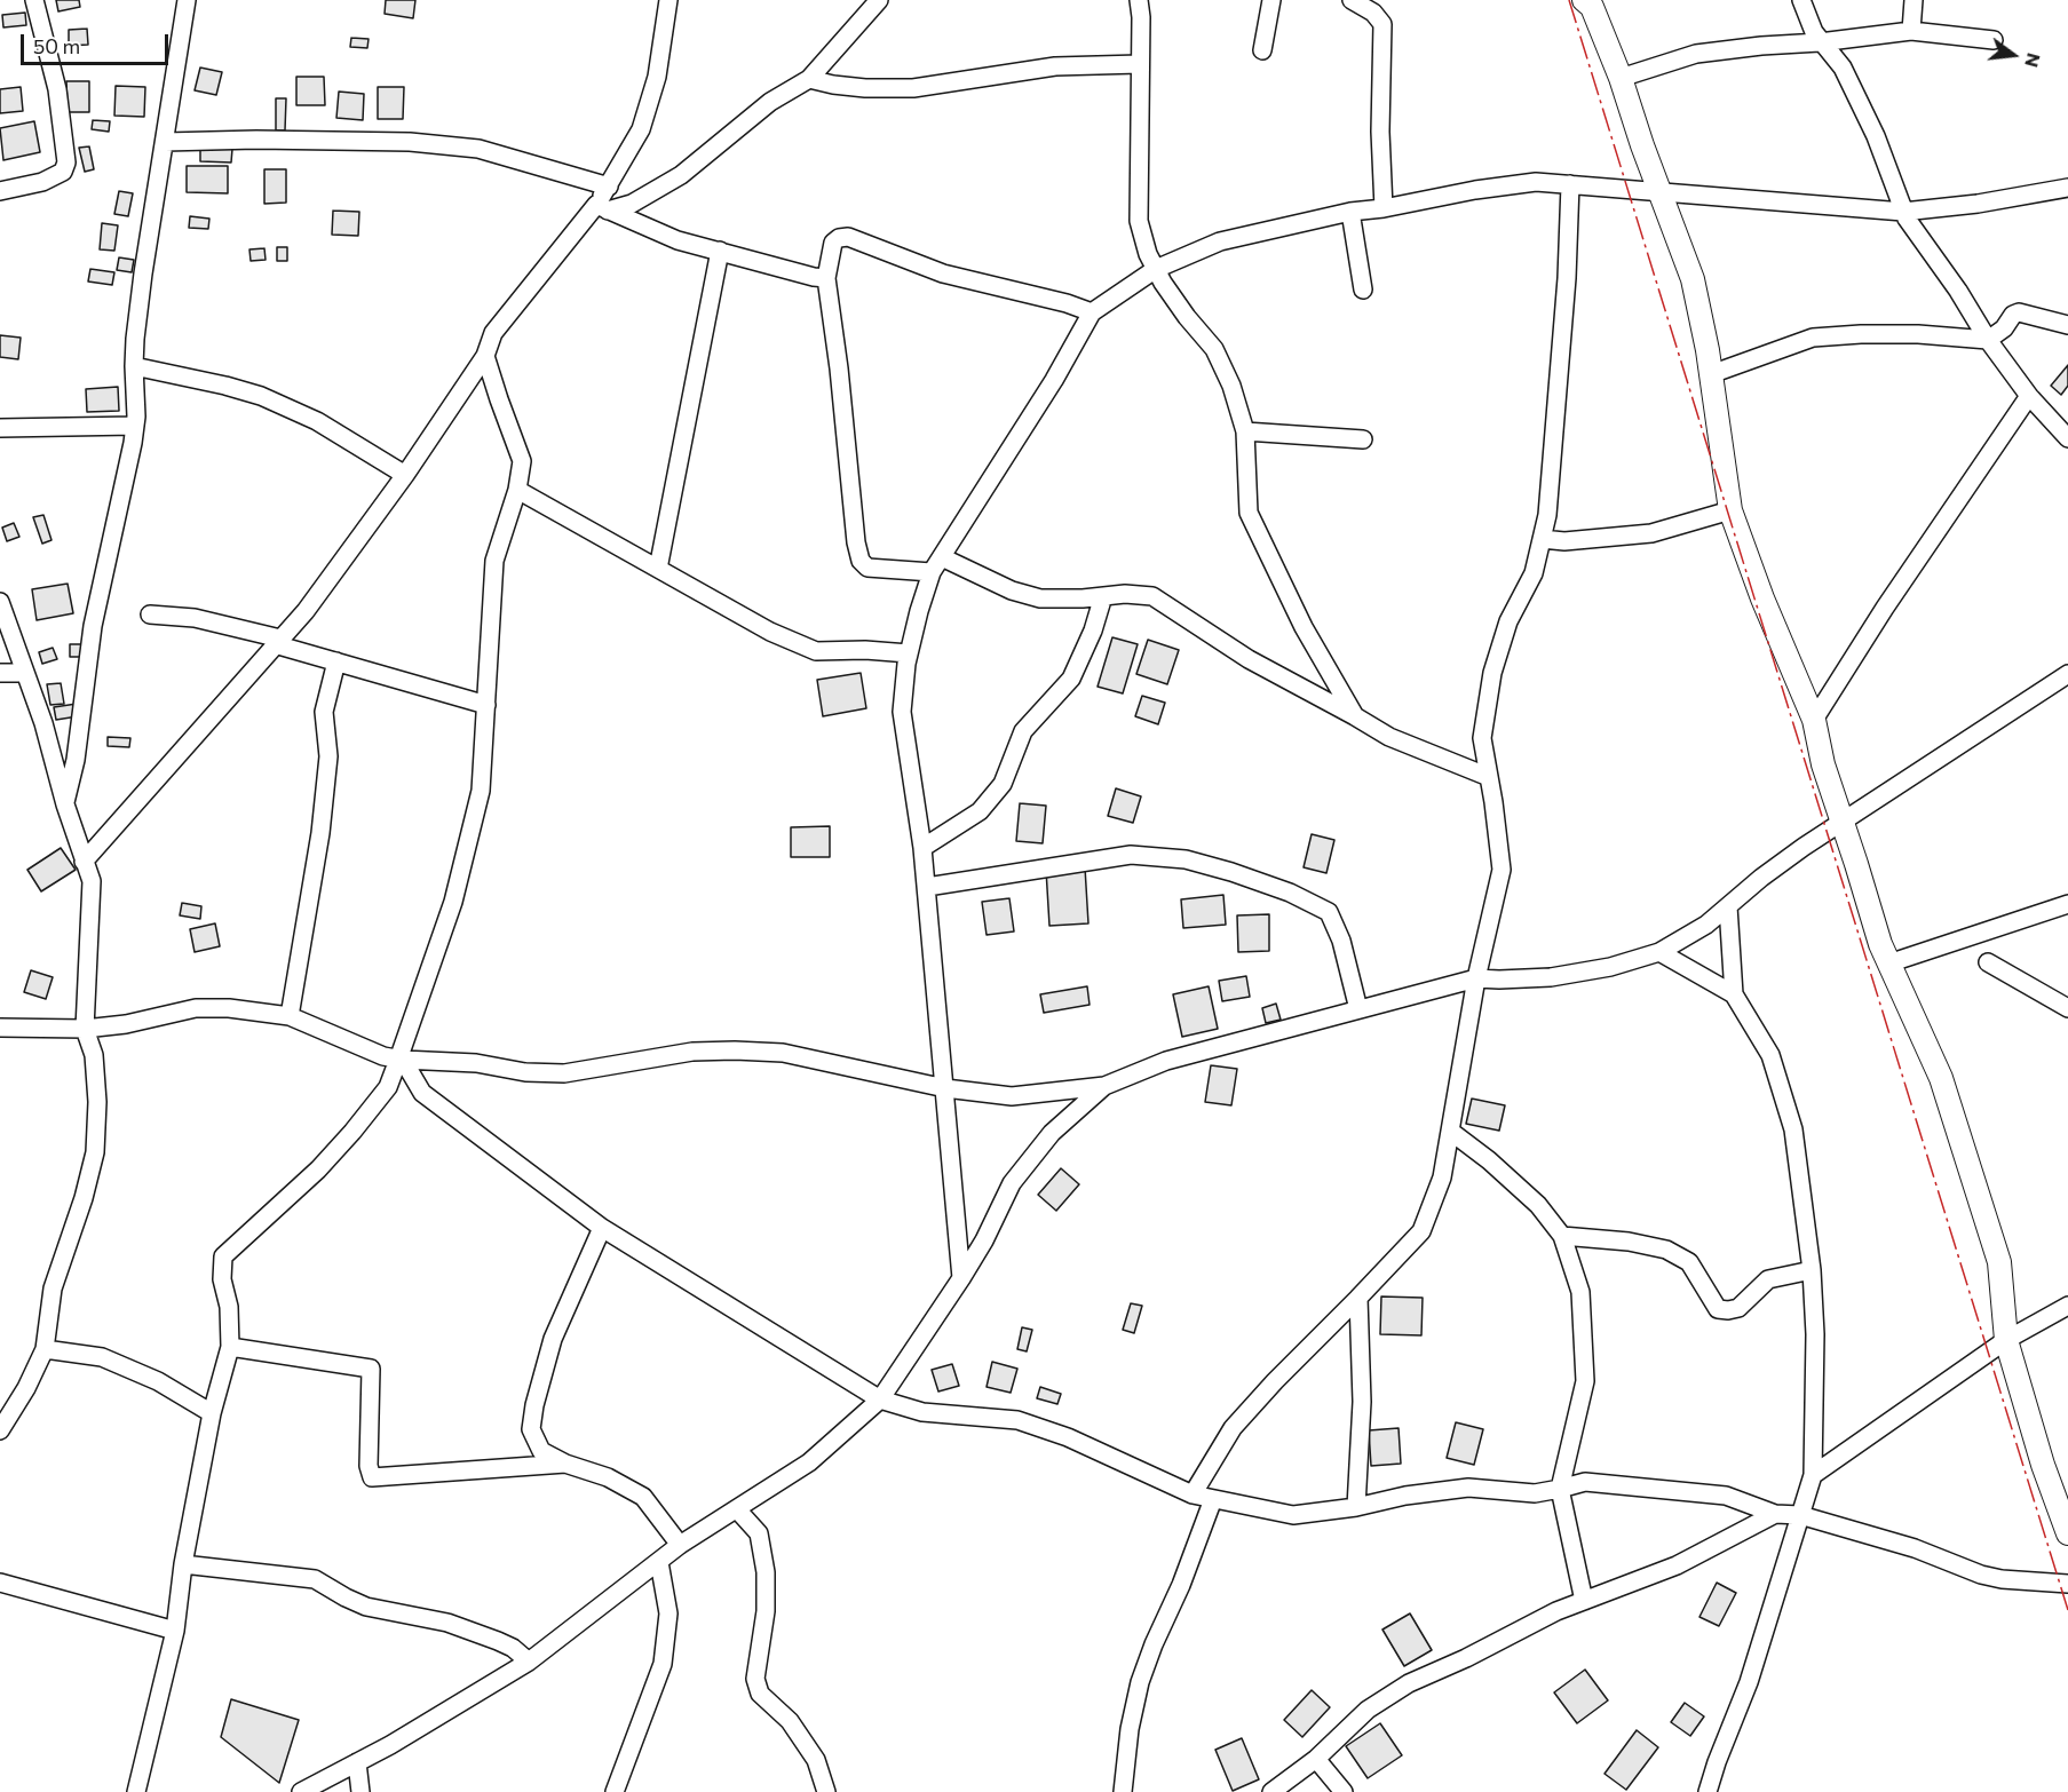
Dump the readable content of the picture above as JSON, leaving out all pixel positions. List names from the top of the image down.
{
  "scale_bar": "50 m",
  "north": "right"
}
